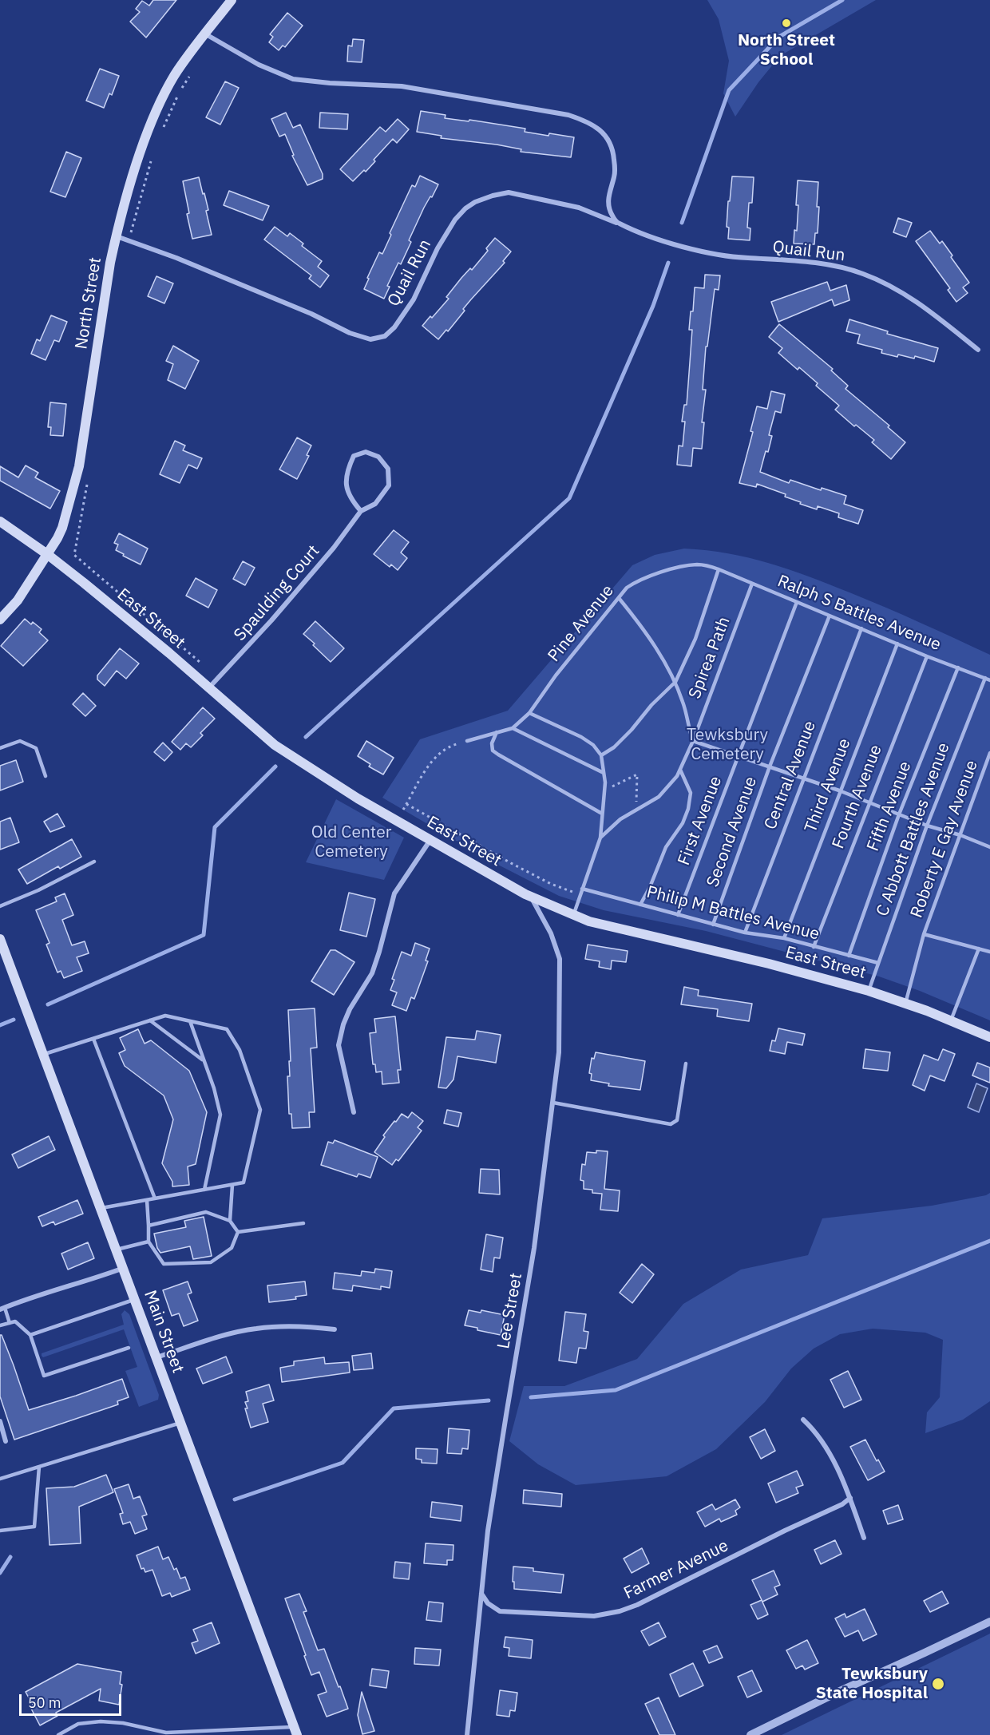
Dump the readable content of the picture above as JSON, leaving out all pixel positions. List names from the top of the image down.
{
  "streets": {
    "main road": ["North Street", "East Street", "Main Street"],
    "street": [
      "Quail Run",
      "Spaulding Court",
      "Lee Street",
      "Farmer Avenue"
    ],
    "lane": [
      "Ralph S Battles Avenue",
      "Pine Avenue",
      "Spirea Path",
      "Central Avenue",
      "Third Avenue",
      "Fourth Avenue",
      "Fifth Avenue",
      "First Avenue",
      "C Abbott Battles Avenue",
      "Second Avenue",
      "Roberty E Gay Avenue",
      "Philip M Battles Avenue"
    ]
  },
  "crossings": [
    ["Quail Run", "North Street"],
    ["North Street", "East Street"],
    ["Spaulding Court", "East Street"],
    ["Ralph S Battles Avenue", "Pine Avenue"],
    ["Ralph S Battles Avenue", "Spirea Path"],
    ["Ralph S Battles Avenue", "Central Avenue"],
    ["Ralph S Battles Avenue", "Third Avenue"],
    ["Ralph S Battles Avenue", "Fourth Avenue"],
    ["Ralph S Battles Avenue", "Fifth Avenue"],
    ["Ralph S Battles Avenue", "First Avenue"],
    ["Ralph S Battles Avenue", "C Abbott Battles Avenue"],
    ["Ralph S Battles Avenue", "Second Avenue"],
    ["East Street", "C Abbott Battles Avenue"],
    ["East Street", "Roberty E Gay Avenue"],
    ["East Street", "Lee Street"],
    ["Central Avenue", "Philip M Battles Avenue"],
    ["Third Avenue", "Philip M Battles Avenue"],
    ["Fourth Avenue", "Philip M Battles Avenue"],
    ["Fifth Avenue", "Philip M Battles Avenue"],
    ["First Avenue", "Philip M Battles Avenue"],
    ["C Abbott Battles Avenue", "Philip M Battles Avenue"],
    ["Second Avenue", "Philip M Battles Avenue"],
    ["Lee Street", "Farmer Avenue"]
  ],
  "parks": ["Tewksbury Cemetery", "Old Center Cemetery"],
  "places": ["North Street School", "Tewksbury State Hospital"],
  "scale_bar": "50 m"
}
